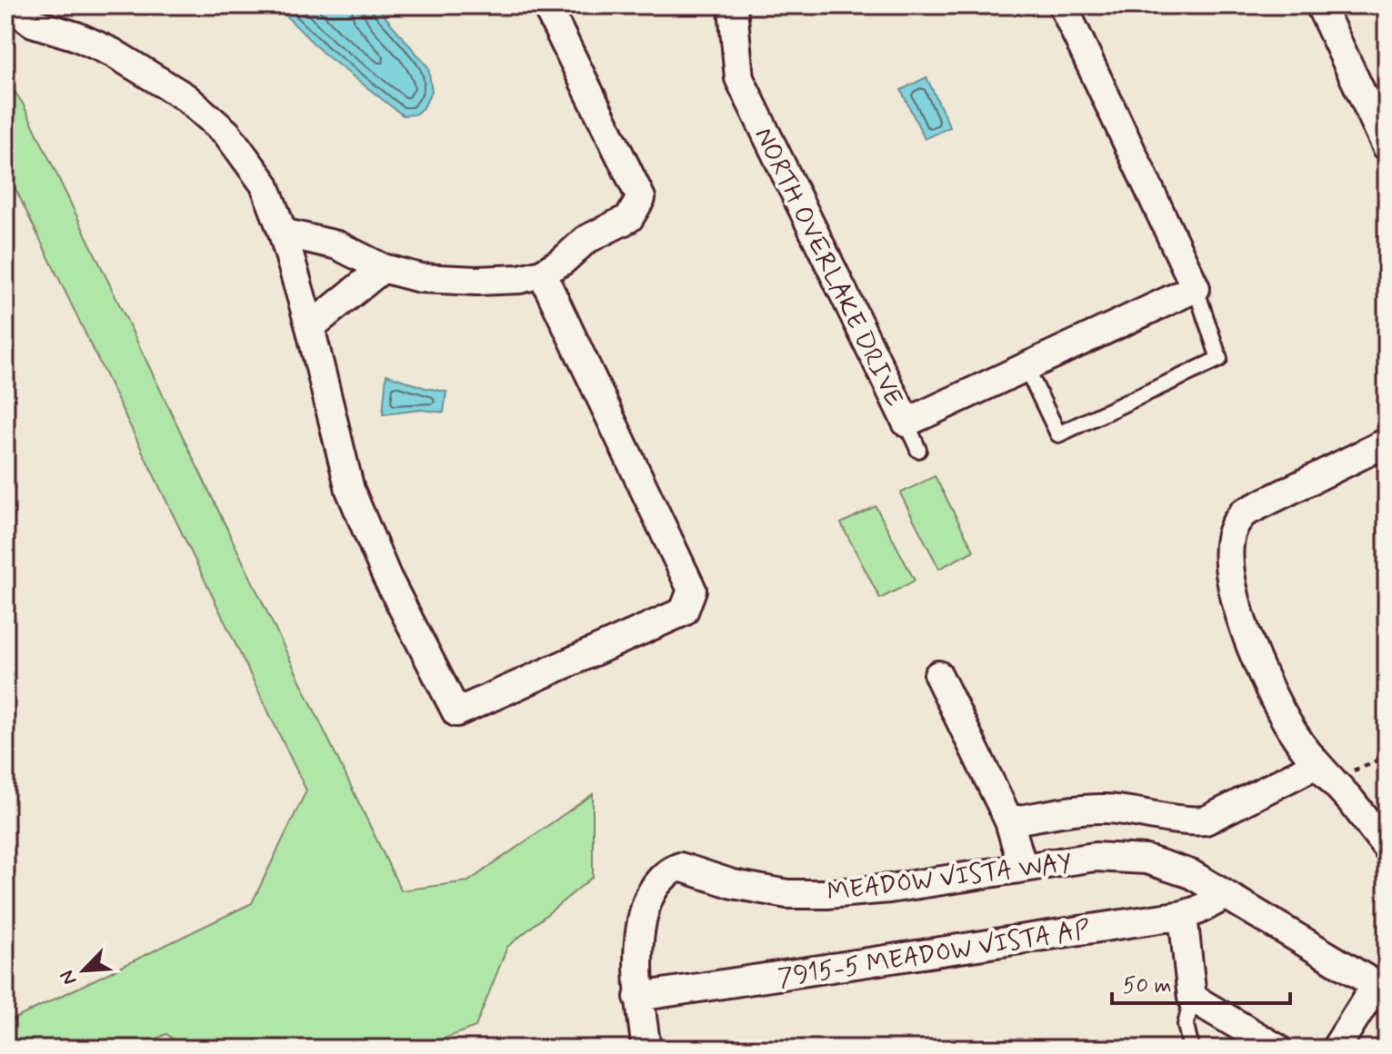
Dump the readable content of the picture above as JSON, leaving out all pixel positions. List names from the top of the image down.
{
  "streets": {
    "street": ["NORTH OVERLAKE DRIVE", "MEADOW VISTA WAY", "7915-5 MEADOW VISTA AP"]
  },
  "crossings": [
    ["MEADOW VISTA WAY", "7915-5 MEADOW VISTA AP"]
  ],
  "scale_bar": "50 m",
  "north": "bottom left"
}
